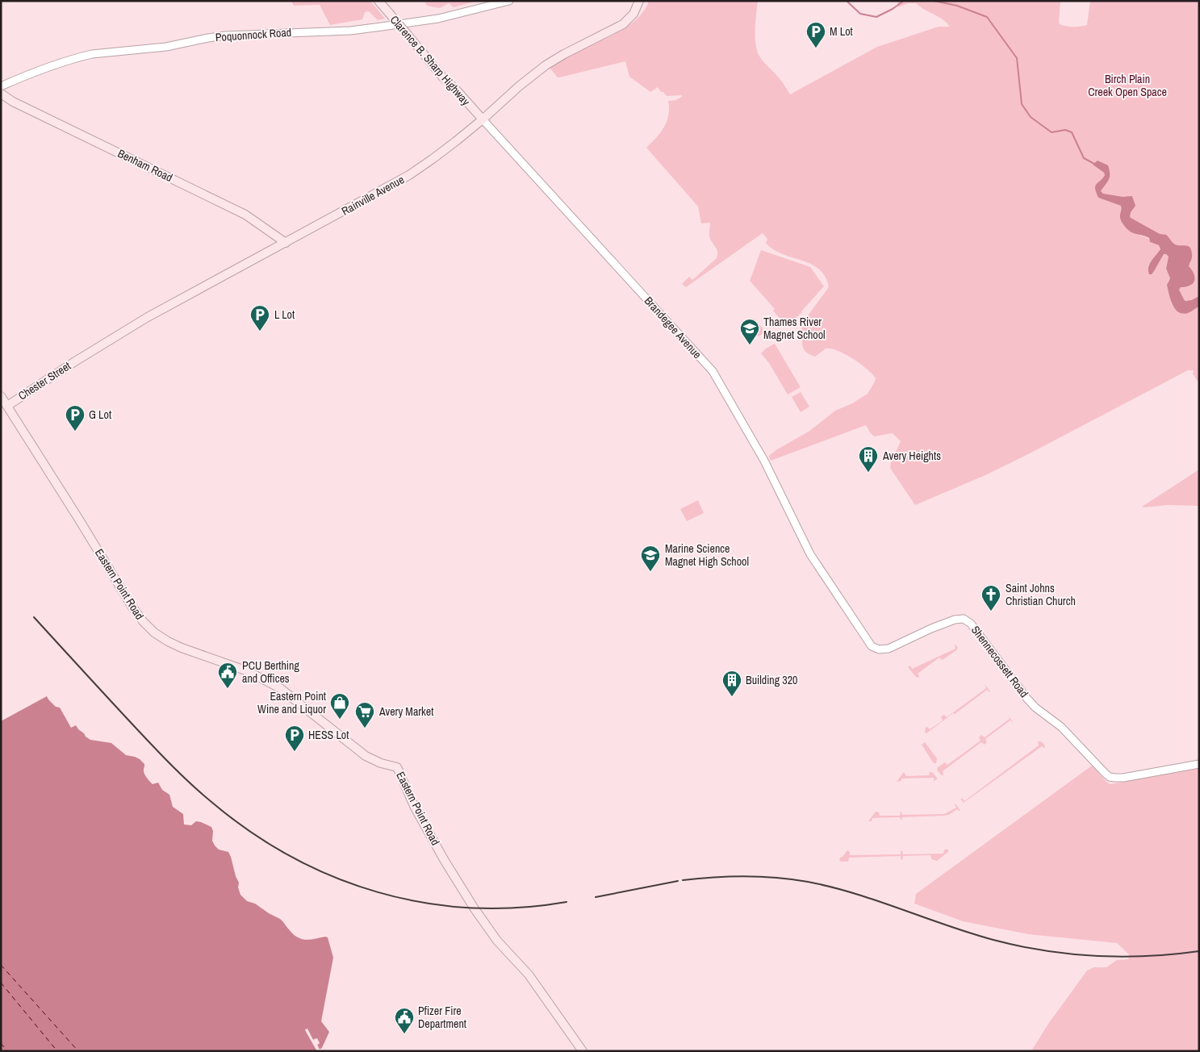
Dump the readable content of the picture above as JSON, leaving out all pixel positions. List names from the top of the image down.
{
  "streets": {
    "main road": [
      "Clarence B. Sharp Highway",
      "Benham Road",
      "Rainville Avenue",
      "Chester Street",
      "Eastern Point Road"
    ],
    "street": ["Poquonnock Road", "Brandegee Avenue", "Shennecossett Road"]
  },
  "crossings": [
    ["Clarence B. Sharp Highway", "Rainville Avenue"],
    ["Clarence B. Sharp Highway", "Brandegee Avenue"],
    ["Benham Road", "Rainville Avenue"],
    ["Rainville Avenue", "Brandegee Avenue"],
    ["Rainville Avenue", "Chester Street"],
    ["Brandegee Avenue", "Shennecossett Road"],
    ["Chester Street", "Eastern Point Road"]
  ],
  "parks": ["Birch Plain Creek Open Space"],
  "places": {
    "parking": [
      "M Lot",
      "L Lot",
      "G Lot",
      "HESS Lot"
    ],
    "school or university": ["Thames River Magnet School", "Marine Science Magnet High School"],
    "building": ["Avery Heights", "Building 320"],
    "church": ["Saint Johns Christian Church"],
    "public building": ["PCU Berthing and Offices", "Pfizer Fire Department"],
    "shop": ["Eastern Point Wine and Liquor"],
    "supermarket": ["Avery Market"]
  }
}
